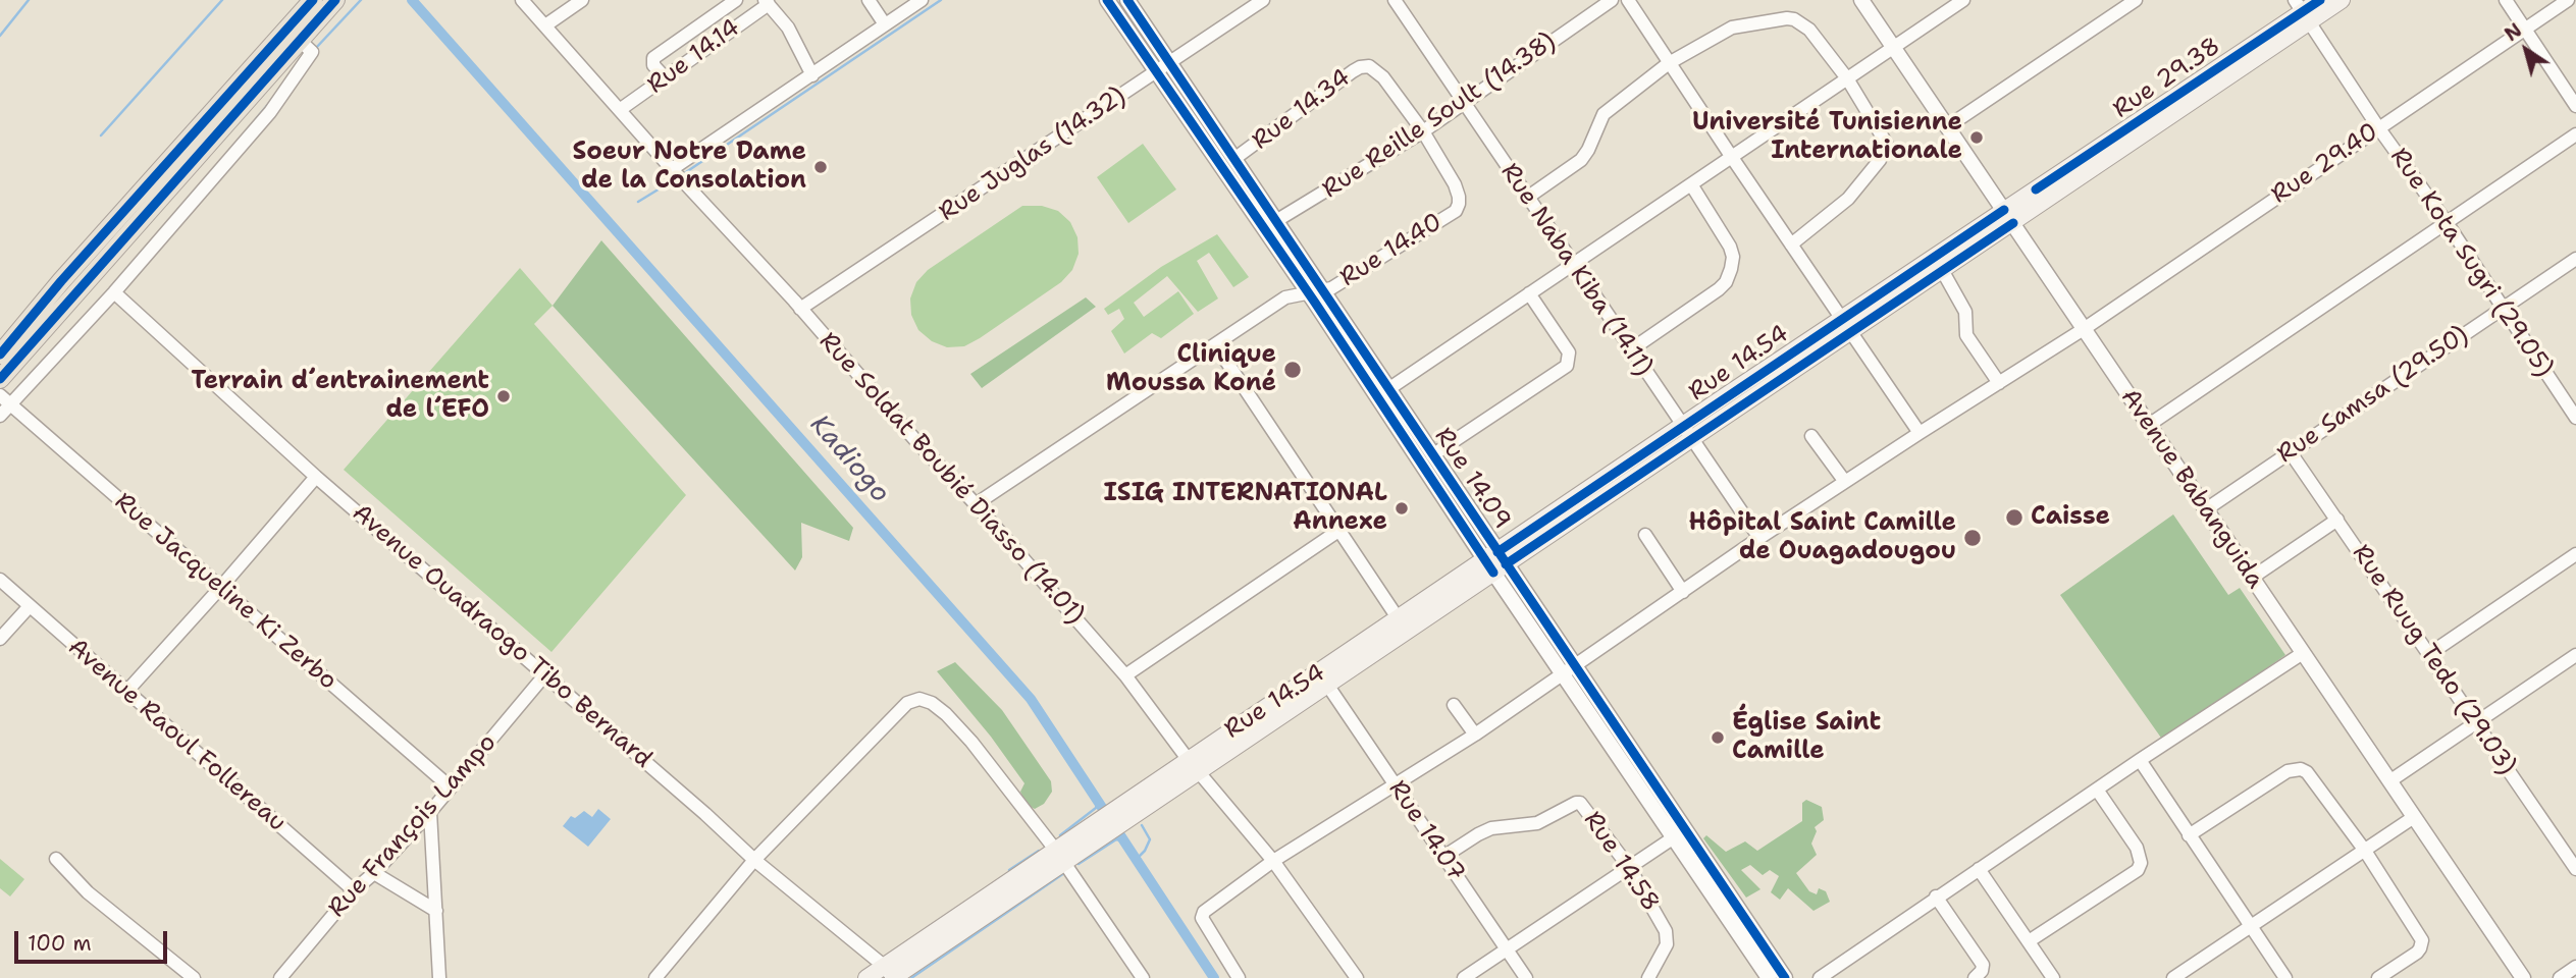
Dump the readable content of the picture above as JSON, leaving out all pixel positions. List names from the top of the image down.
{
  "streets": {
    "main road": ["Rue 29.38", "Rue 14.54"],
    "street": [
      "Rue 14.14",
      "Rue 14.34",
      "Rue Reille Soult (14.38)",
      "Rue Juglas (14.32)",
      "Rue 29.40",
      "Rue 14.40",
      "Rue Kota Sugri (29.05)",
      "Rue Naba Kiba (14.11)",
      "Rue Samsa (29.50)",
      "Rue Soldat Boubié Diasso (14.01)",
      "Rue 14.09",
      "Avenue Babanguida",
      "Rue Jacqueline Ki Zerbo",
      "Avenue Ouadraogo Tibo Bernard",
      "Rue Ruug Tedo (29.03)",
      "Avenue Raoul Follereau",
      "Rue François Lampo",
      "Rue 14.07",
      "Rue 14.58"
    ]
  },
  "crossings": [
    ["Rue 14.14", "Rue Soldat Boubié Diasso (14.01)"],
    ["Rue 29.38", "Rue Kota Sugri (29.05)"],
    ["Rue 29.38", "Avenue Babanguida"],
    ["Rue 14.34", "Rue Reille Soult (14.38)"],
    ["Rue 14.34", "Rue 14.40"],
    ["Rue 14.34", "Rue 14.09"],
    ["Rue Reille Soult (14.38)", "Rue 14.40"],
    ["Rue Reille Soult (14.38)", "Rue Naba Kiba (14.11)"],
    ["Rue Reille Soult (14.38)", "Rue 14.09"],
    ["Rue Juglas (14.32)", "Rue Soldat Boubié Diasso (14.01)"],
    ["Rue Juglas (14.32)", "Rue 14.09"],
    ["Rue 29.40", "Rue Kota Sugri (29.05)"],
    ["Rue 29.40", "Rue Naba Kiba (14.11)"],
    ["Rue 29.40", "Rue Soldat Boubié Diasso (14.01)"],
    ["Rue 29.40", "Rue 14.09"],
    ["Rue 29.40", "Avenue Babanguida"],
    ["Rue 29.40", "Rue 14.07"],
    ["Rue 14.40", "Rue 14.09"],
    ["Rue Kota Sugri (29.05)", "Rue Samsa (29.50)"],
    ["Rue Naba Kiba (14.11)", "Rue 14.54"],
    ["Rue 14.54", "Rue Soldat Boubié Diasso (14.01)"],
    ["Rue 14.54", "Rue 14.09"],
    ["Rue 14.54", "Avenue Ouadraogo Tibo Bernard"],
    ["Rue Samsa (29.50)", "Avenue Babanguida"],
    ["Rue Samsa (29.50)", "Rue Ruug Tedo (29.03)"],
    ["Rue Jacqueline Ki Zerbo", "Rue François Lampo"],
    ["Avenue Ouadraogo Tibo Bernard", "Rue François Lampo"],
    ["Avenue Raoul Follereau", "Rue François Lampo"],
    ["Rue 14.07", "Rue 14.58"]
  ],
  "water": ["Kadiogo"],
  "places": [
    "Université Tunisienne Internationale",
    "Soeur Notre Dame de la Consolation",
    "Clinique Moussa Koné",
    "Terrain d´entrainement de l´EFO",
    "ISIG INTERNATIONAL Annexe",
    "Caisse",
    "Hôpital Saint Camille de Ouagadougou",
    "Église Saint Camille"
  ],
  "scale_bar": "100 m",
  "north": "top left"
}
